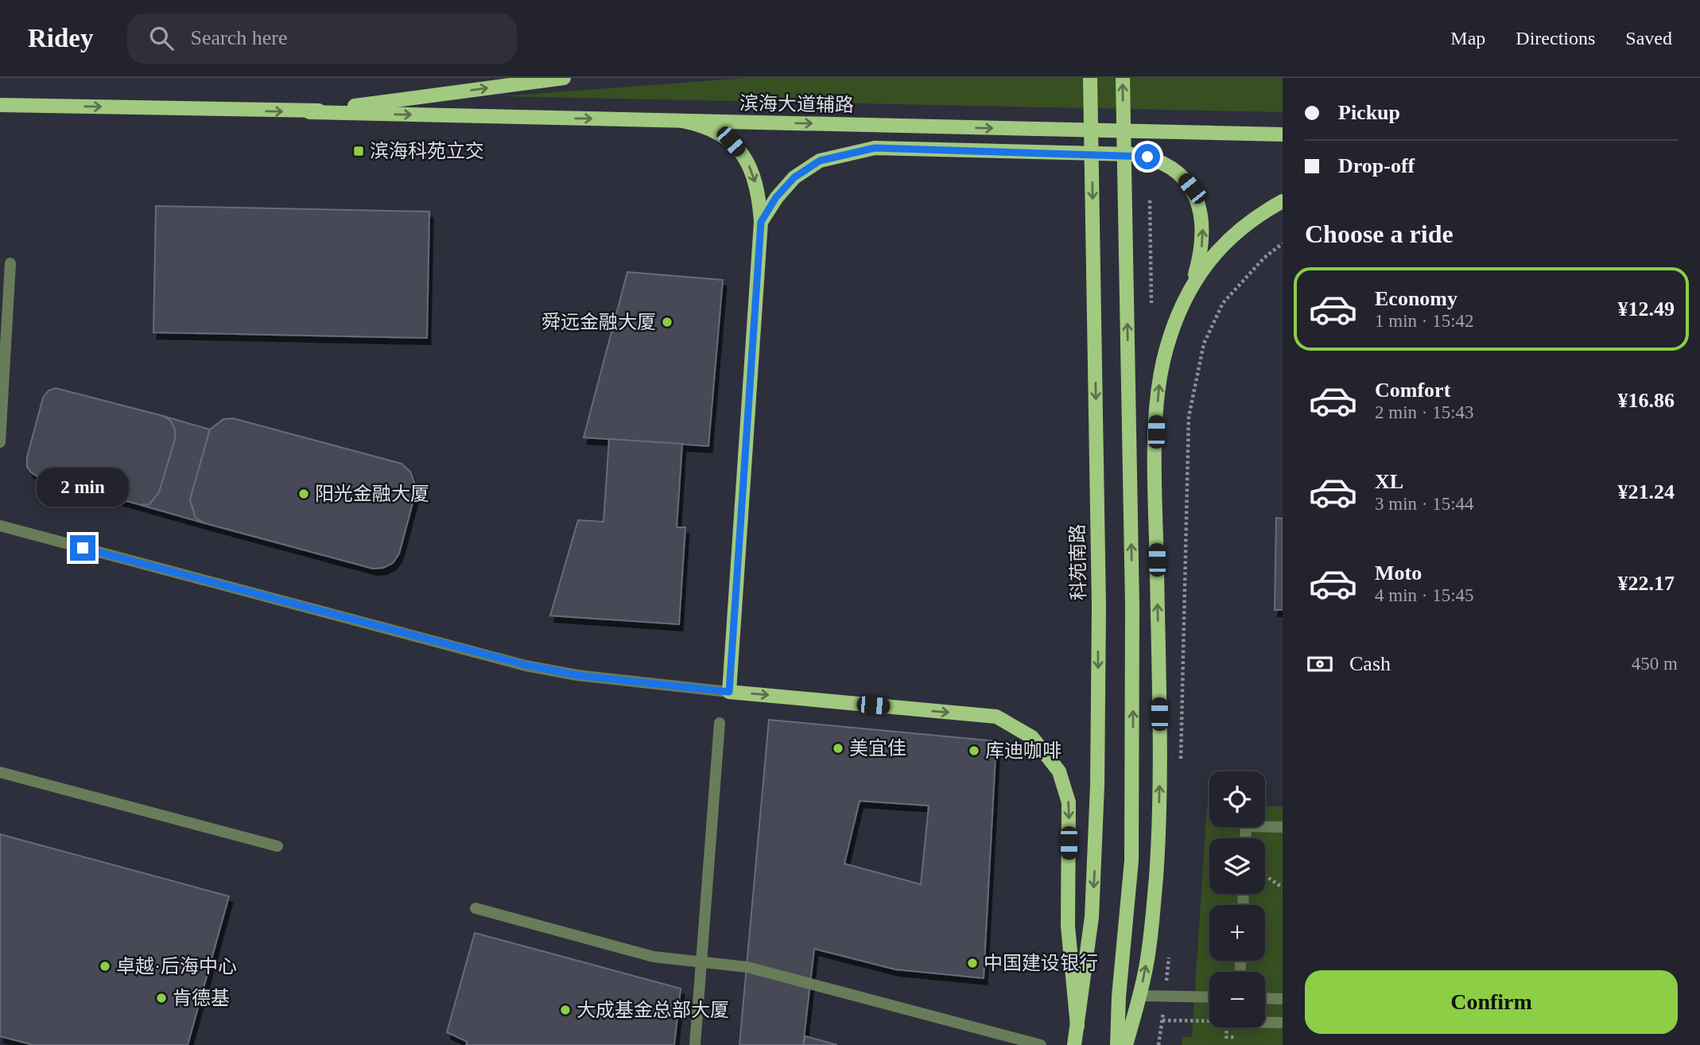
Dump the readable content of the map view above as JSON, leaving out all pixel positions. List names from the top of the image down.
{
  "streets": {
    "main road": ["滨海大道辅路", "科苑南路"]
  },
  "one_way": ["滨海大道辅路"],
  "places": {
    "transit": ["滨海科苑立交"],
    "other": [
      "舜远金融大厦",
      "阳光金融大厦",
      "美宜佳",
      "库迪咖啡",
      "中国建设银行",
      "卓越·后海中心",
      "肯德基",
      "大成基金总部大厦"
    ]
  },
  "page": {
    "header": "Ridey",
    "search": "Search here",
    "nav": ["Map", "Directions", "Saved"],
    "banner": ["Pickup", "Drop-off"],
    "heading": "Choose a ride",
    "list": [
      {
        "name": "Economy",
        "note": "1 min · 15:42",
        "value": "¥12.49"
      },
      {
        "name": "Comfort",
        "note": "2 min · 15:43",
        "value": "¥16.86"
      },
      {
        "name": "XL",
        "note": "3 min · 15:44",
        "value": "¥21.24"
      },
      {
        "name": "Moto",
        "note": "4 min · 15:45",
        "value": "¥22.17"
      }
    ],
    "bubble": "2 min",
    "pay": ["Cash", "450 m"],
    "map_buttons": ["+", "−"],
    "buttons": "Confirm"
  }
}
